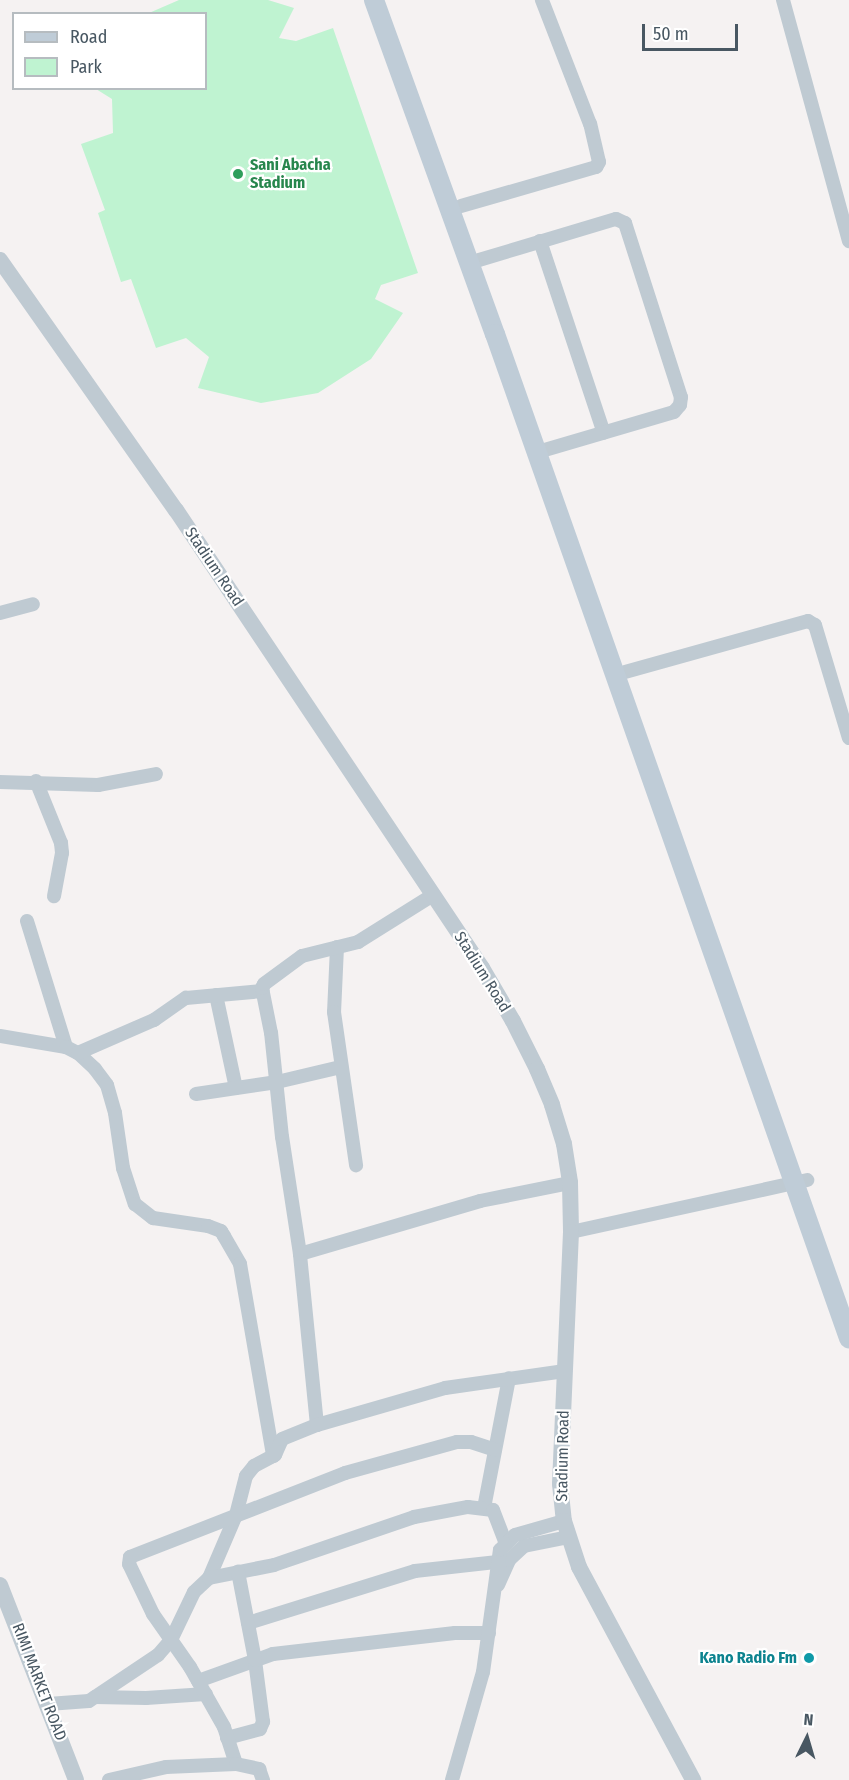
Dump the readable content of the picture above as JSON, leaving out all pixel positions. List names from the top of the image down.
{
  "streets": {
    "street": ["Stadium Road", "RIMI MARKET ROAD"]
  },
  "places": ["Sani Abacha Stadium", "Kano Radio Fm"],
  "legend": ["Road", "Park"],
  "scale_bar": "50 m",
  "north": "top"
}
